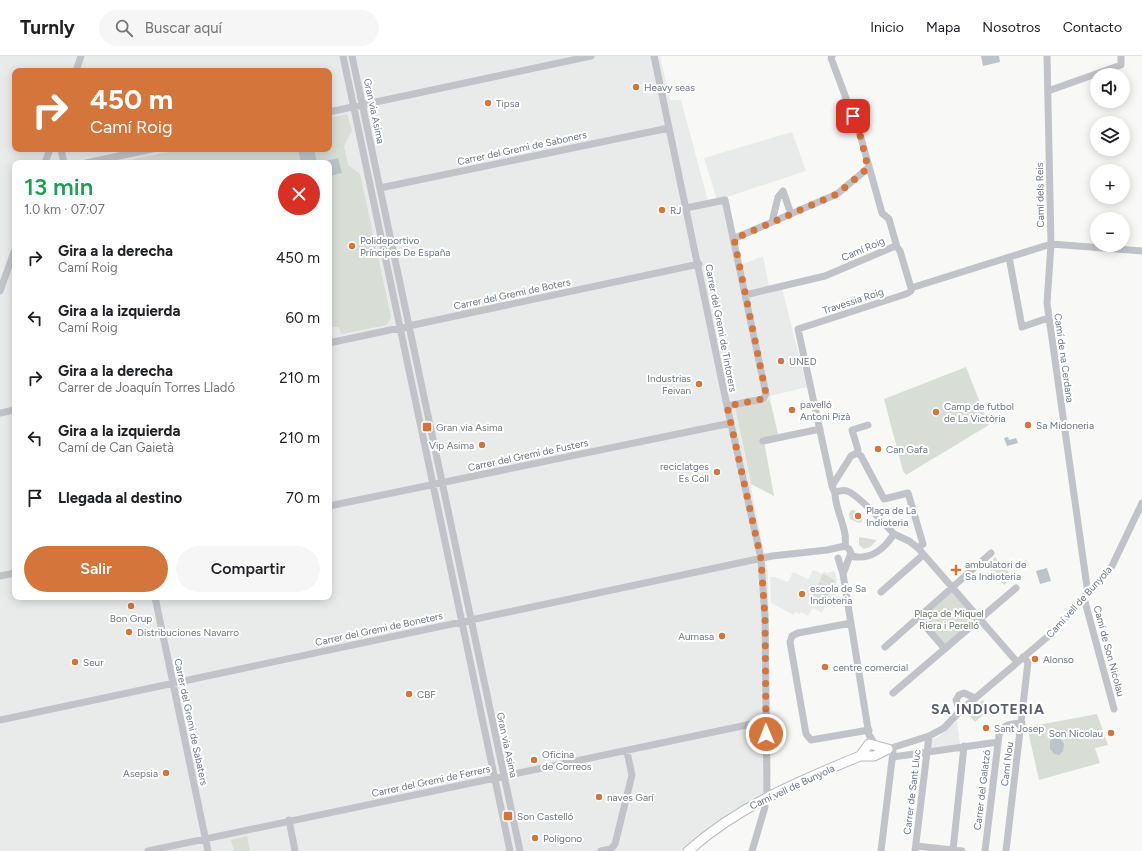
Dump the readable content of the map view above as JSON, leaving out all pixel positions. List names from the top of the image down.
{
  "streets": {
    "main road": ["Camí vell de Bunyola"],
    "street": [
      "Gran via Asima",
      "Carrer del Gremi de Saboners",
      "Camí dels Reis",
      "Camí Roig",
      "Carrer del Gremi de Boters",
      "Travessia Roig",
      "Carrer del Gremi de Tintorers",
      "Camí de na Cerdana",
      "Carrer del Gremi de Fusters",
      "Carrer del Gremi de Boneters",
      "Camí de Son Nicolau",
      "Carrer del Gremi de Sabaters",
      "Camí Nou",
      "Carrer del Gremi de Ferrers",
      "Carrer del Galatzó",
      "Carrer de Sant Lluc"
    ]
  },
  "crossings": [
    ["Gran via Asima", "Carrer del Gremi de Saboners"],
    ["Gran via Asima", "Carrer del Gremi de Boters"],
    ["Gran via Asima", "Carrer del Gremi de Fusters"],
    ["Gran via Asima", "Carrer del Gremi de Boneters"],
    ["Gran via Asima", "Carrer del Gremi de Ferrers"],
    ["Carrer del Gremi de Saboners", "Carrer del Gremi de Tintorers"],
    ["Camí dels Reis", "Camí de na Cerdana"],
    ["Camí Roig", "Travessia Roig"],
    ["Carrer del Gremi de Boters", "Carrer del Gremi de Tintorers"],
    ["Carrer del Gremi de Tintorers", "Carrer del Gremi de Fusters"],
    ["Carrer del Gremi de Tintorers", "Camí vell de Bunyola"],
    ["Carrer del Gremi de Tintorers", "Carrer del Gremi de Boneters"],
    ["Carrer del Gremi de Tintorers", "Carrer del Gremi de Ferrers"],
    ["Camí de na Cerdana", "Camí vell de Bunyola"],
    ["Camí de na Cerdana", "Camí de Son Nicolau"],
    ["Camí vell de Bunyola", "Camí de Son Nicolau"],
    ["Camí vell de Bunyola", "Camí Nou"],
    ["Camí vell de Bunyola", "Carrer de Sant Lluc"],
    ["Carrer del Gremi de Boneters", "Carrer del Gremi de Sabaters"],
    ["Carrer del Gremi de Sabaters", "Carrer del Gremi de Ferrers"],
    ["Camí Nou", "Carrer del Galatzó"]
  ],
  "districts": ["SA INDIOTERIA"],
  "parks": ["Plaça de Miquel Riera i Perelló"],
  "places": {
    "other": [
      "Heavy seas",
      "Tipsa",
      "RJ",
      "Polideportivo Príncipes De España",
      "UNED",
      "Industrias Feivan",
      "pavelló Antoni Pizà",
      "Camp de futbol de La Victòria",
      "Sa Midoneria",
      "Vip Asima",
      "Can Gafa",
      "reciclatges Es Coll",
      "Plaça de La Indioteria",
      "escola de Sa Indioteria",
      "Bon Grup",
      "Distribuciones Navarro",
      "Aumasa",
      "Alonso",
      "Seur",
      "centre comercial",
      "CBF",
      "Sant Josep",
      "Son Nicolau",
      "Oficina de Correos",
      "Asepsia",
      "naves Garí",
      "Polígono"
    ],
    "transit": ["Gran via Asima", "Son Castelló"],
    "health": ["ambulatori de Sa Indioteria"]
  },
  "page": {
    "header": "Turnly",
    "search": "Buscar aquí",
    "nav": [
      "Inicio",
      "Mapa",
      "Nosotros",
      "Contacto"
    ],
    "map_buttons": ["+", "−"],
    "turn": ["450 m", "Camí Roig"],
    "heading": ["13 min", "1.0 km · 07:07"],
    "list": [
      {
        "name": "Gira a la derecha",
        "note": "Camí Roig",
        "value": "450 m"
      },
      {
        "name": "Gira a la izquierda",
        "note": "Camí Roig",
        "value": "60 m"
      },
      {
        "name": "Gira a la derecha",
        "note": "Carrer de Joaquín Torres Lladó",
        "value": "210 m"
      },
      {
        "name": "Gira a la izquierda",
        "note": "Camí de Can Gaietà",
        "value": "210 m"
      },
      {
        "name": "Llegada al destino",
        "value": "70 m"
      }
    ],
    "buttons": ["Salir", "Compartir"]
  }
}
